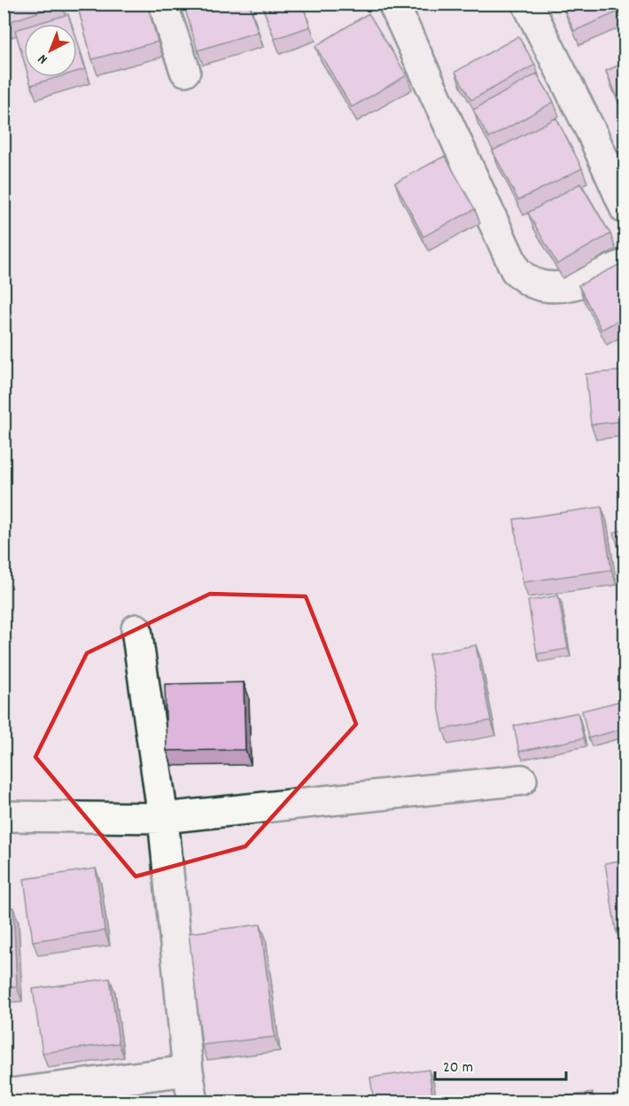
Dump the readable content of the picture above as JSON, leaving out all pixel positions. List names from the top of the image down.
{
  "scale_bar": "20 m",
  "north": "bottom left"
}
